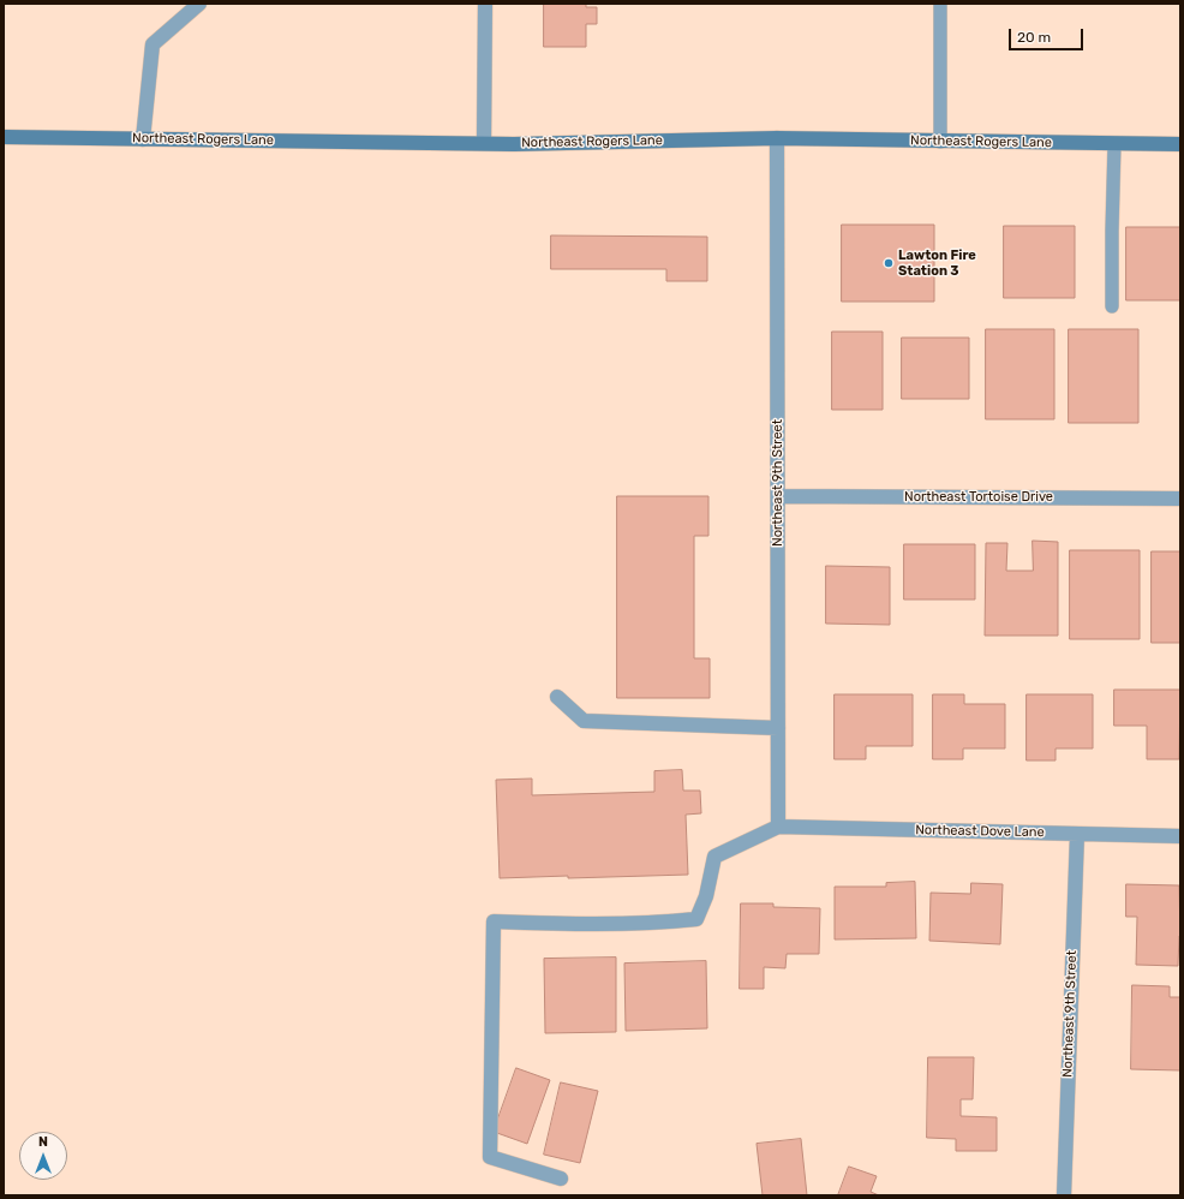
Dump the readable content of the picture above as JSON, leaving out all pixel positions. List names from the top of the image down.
{
  "streets": {
    "main road": ["Northeast Rogers Lane"],
    "street": ["Northeast 9th Street", "Northeast Tortoise Drive", "Northeast Dove Lane"]
  },
  "crossings": [
    ["Northeast Rogers Lane", "Northeast 9th Street"],
    ["Northeast 9th Street", "Northeast Tortoise Drive"],
    ["Northeast 9th Street", "Northeast Dove Lane"]
  ],
  "places": ["Lawton Fire Station 3"],
  "scale_bar": "20 m",
  "north": "top"
}
